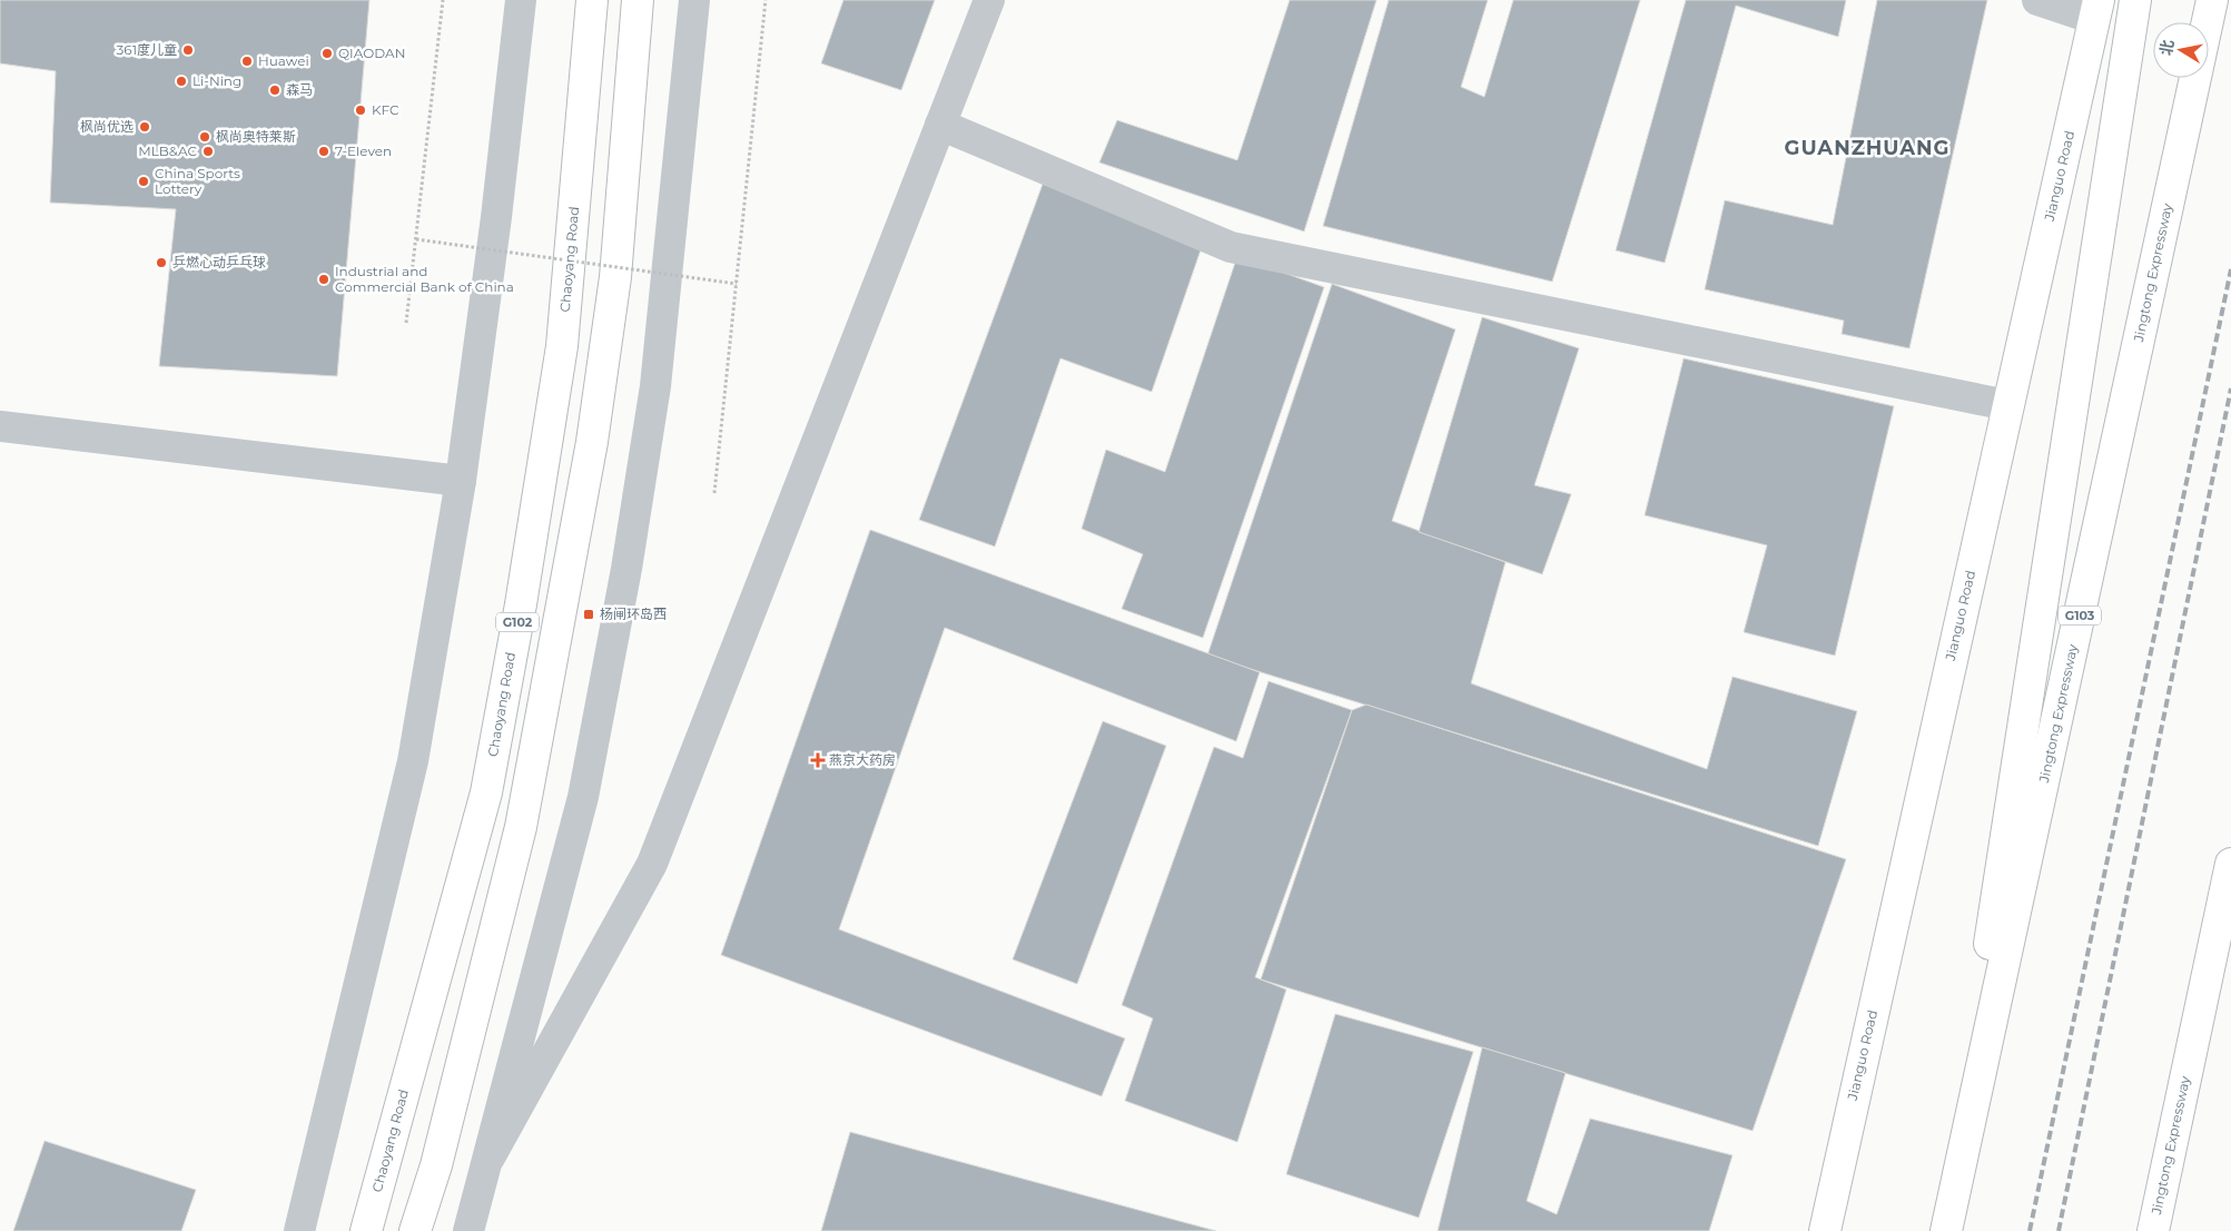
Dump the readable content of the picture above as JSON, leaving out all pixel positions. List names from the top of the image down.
{
  "streets": {
    "main road": [
      "Jianguo Road",
      "Chaoyang Road",
      "Jingtong Expressway",
      "G103",
      "G102"
    ]
  },
  "districts": ["GUANZHUANG"],
  "places": {
    "other": [
      "361度儿童",
      "QIAODAN",
      "Huawei",
      "Li-Ning",
      "森马",
      "KFC",
      "枫尚优选",
      "枫尚奥特莱斯",
      "MLB&AC",
      "7-Eleven",
      "China Sports Lottery",
      "乒燃心动乒乓球",
      "Industrial and Commercial Bank of China"
    ],
    "transit": ["杨闸环岛西"],
    "health": ["燕京大药房"]
  },
  "north": "left"
}
